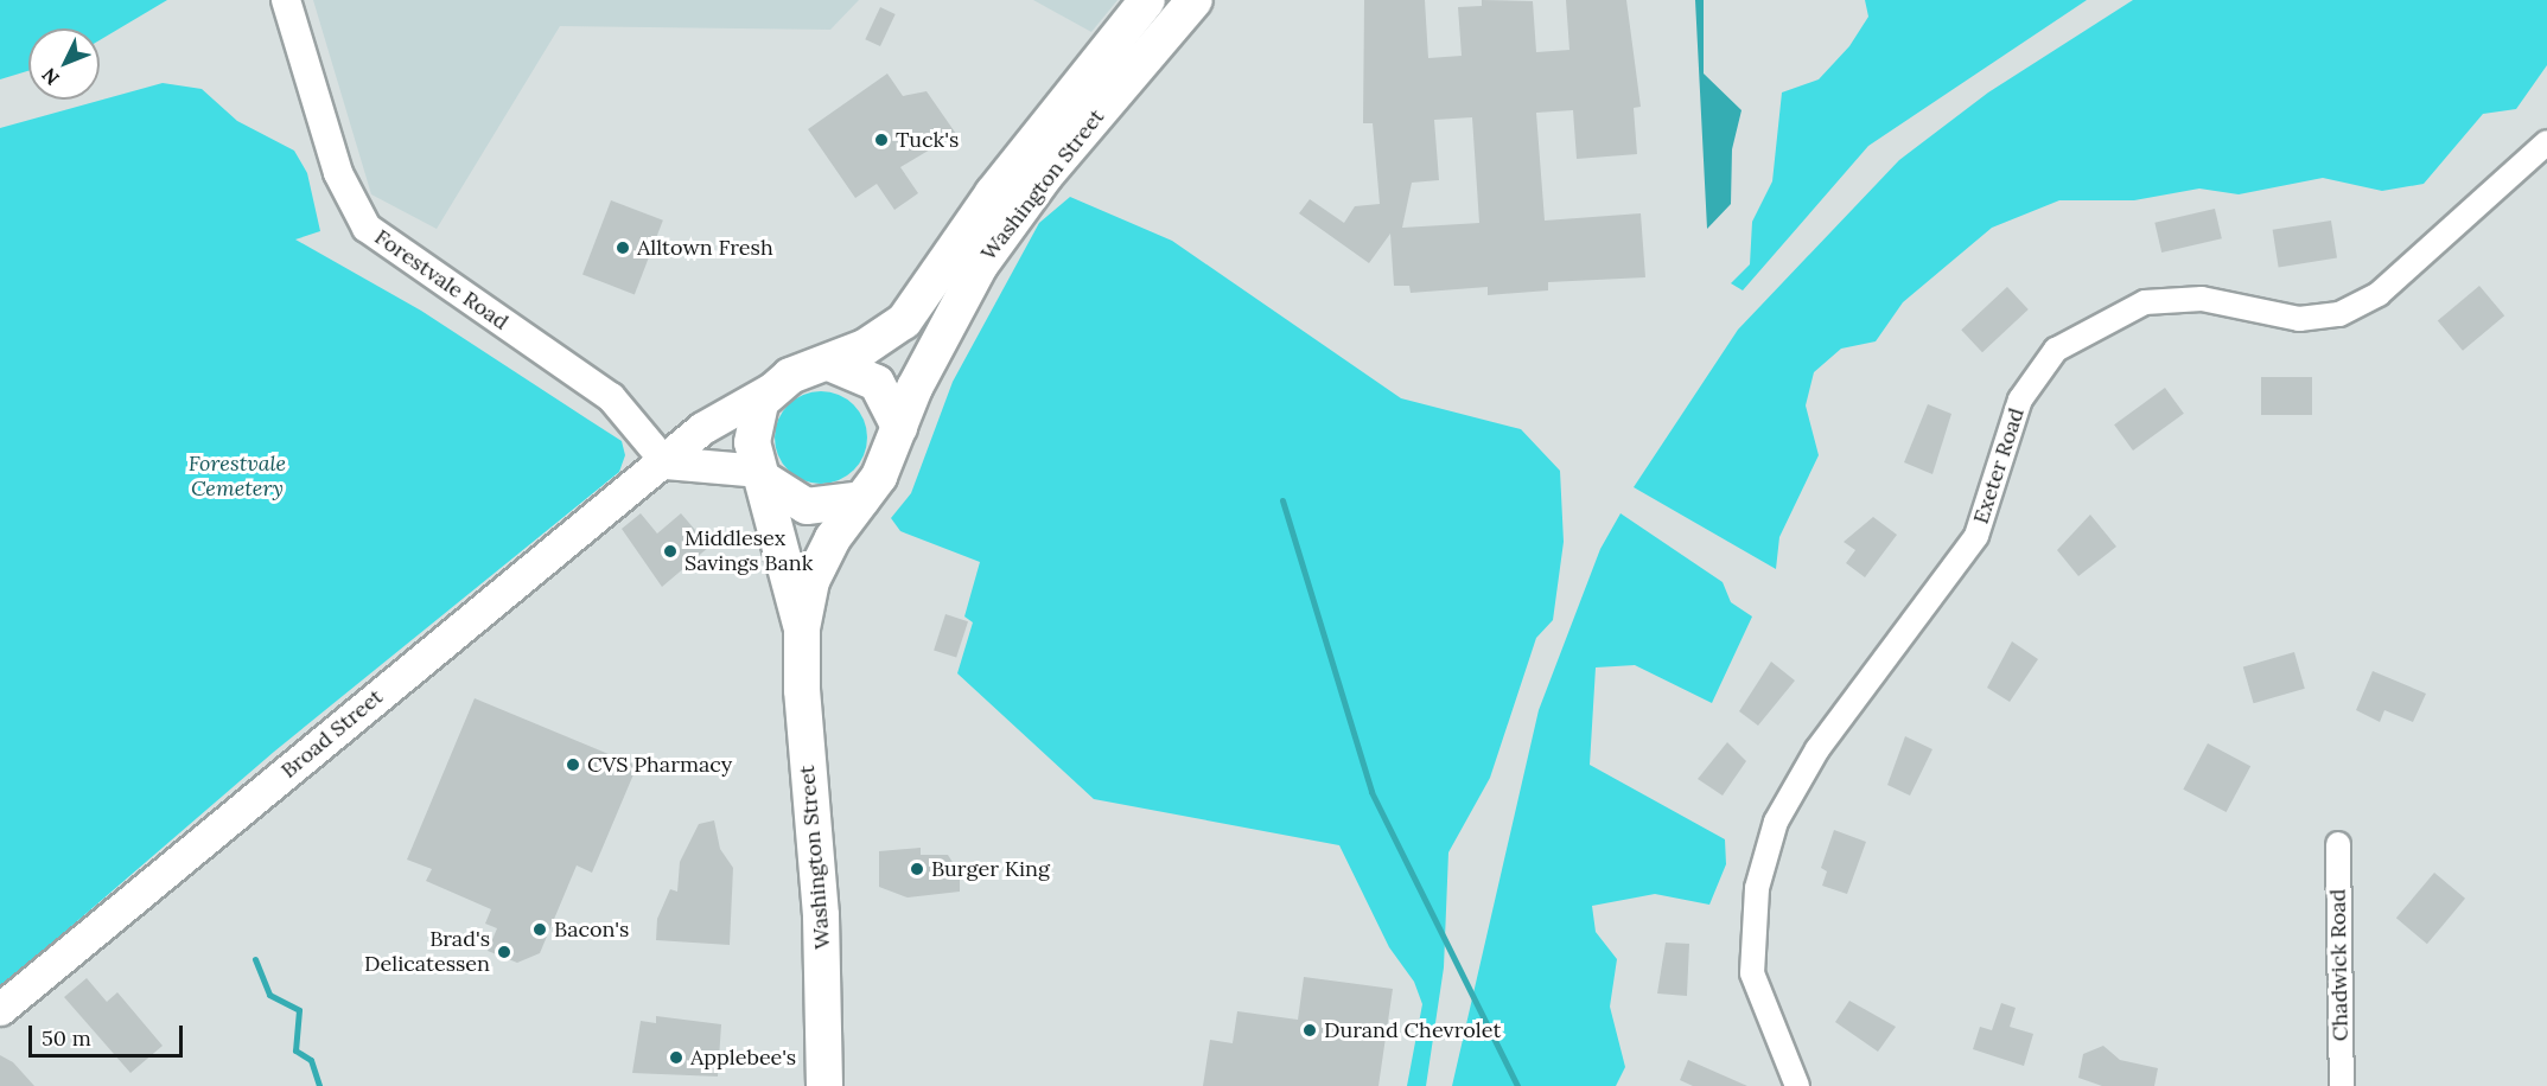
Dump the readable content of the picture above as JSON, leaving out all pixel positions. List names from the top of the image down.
{
  "streets": {
    "main road": ["Washington Street", "Broad Street"],
    "street": ["Forestvale Road", "Exeter Road", "Chadwick Road"]
  },
  "crossings": [
    ["Washington Street", "Broad Street"],
    ["Forestvale Road", "Broad Street"]
  ],
  "parks": ["Forestvale Cemetery"],
  "places": [
    "Tuck's",
    "Alltown Fresh",
    "Middlesex Savings Bank",
    "CVS Pharmacy",
    "Burger King",
    "Bacon's",
    "Brad's Delicatessen",
    "Durand Chevrolet",
    "Applebee's"
  ],
  "scale_bar": "50 m",
  "north": "bottom left"
}
